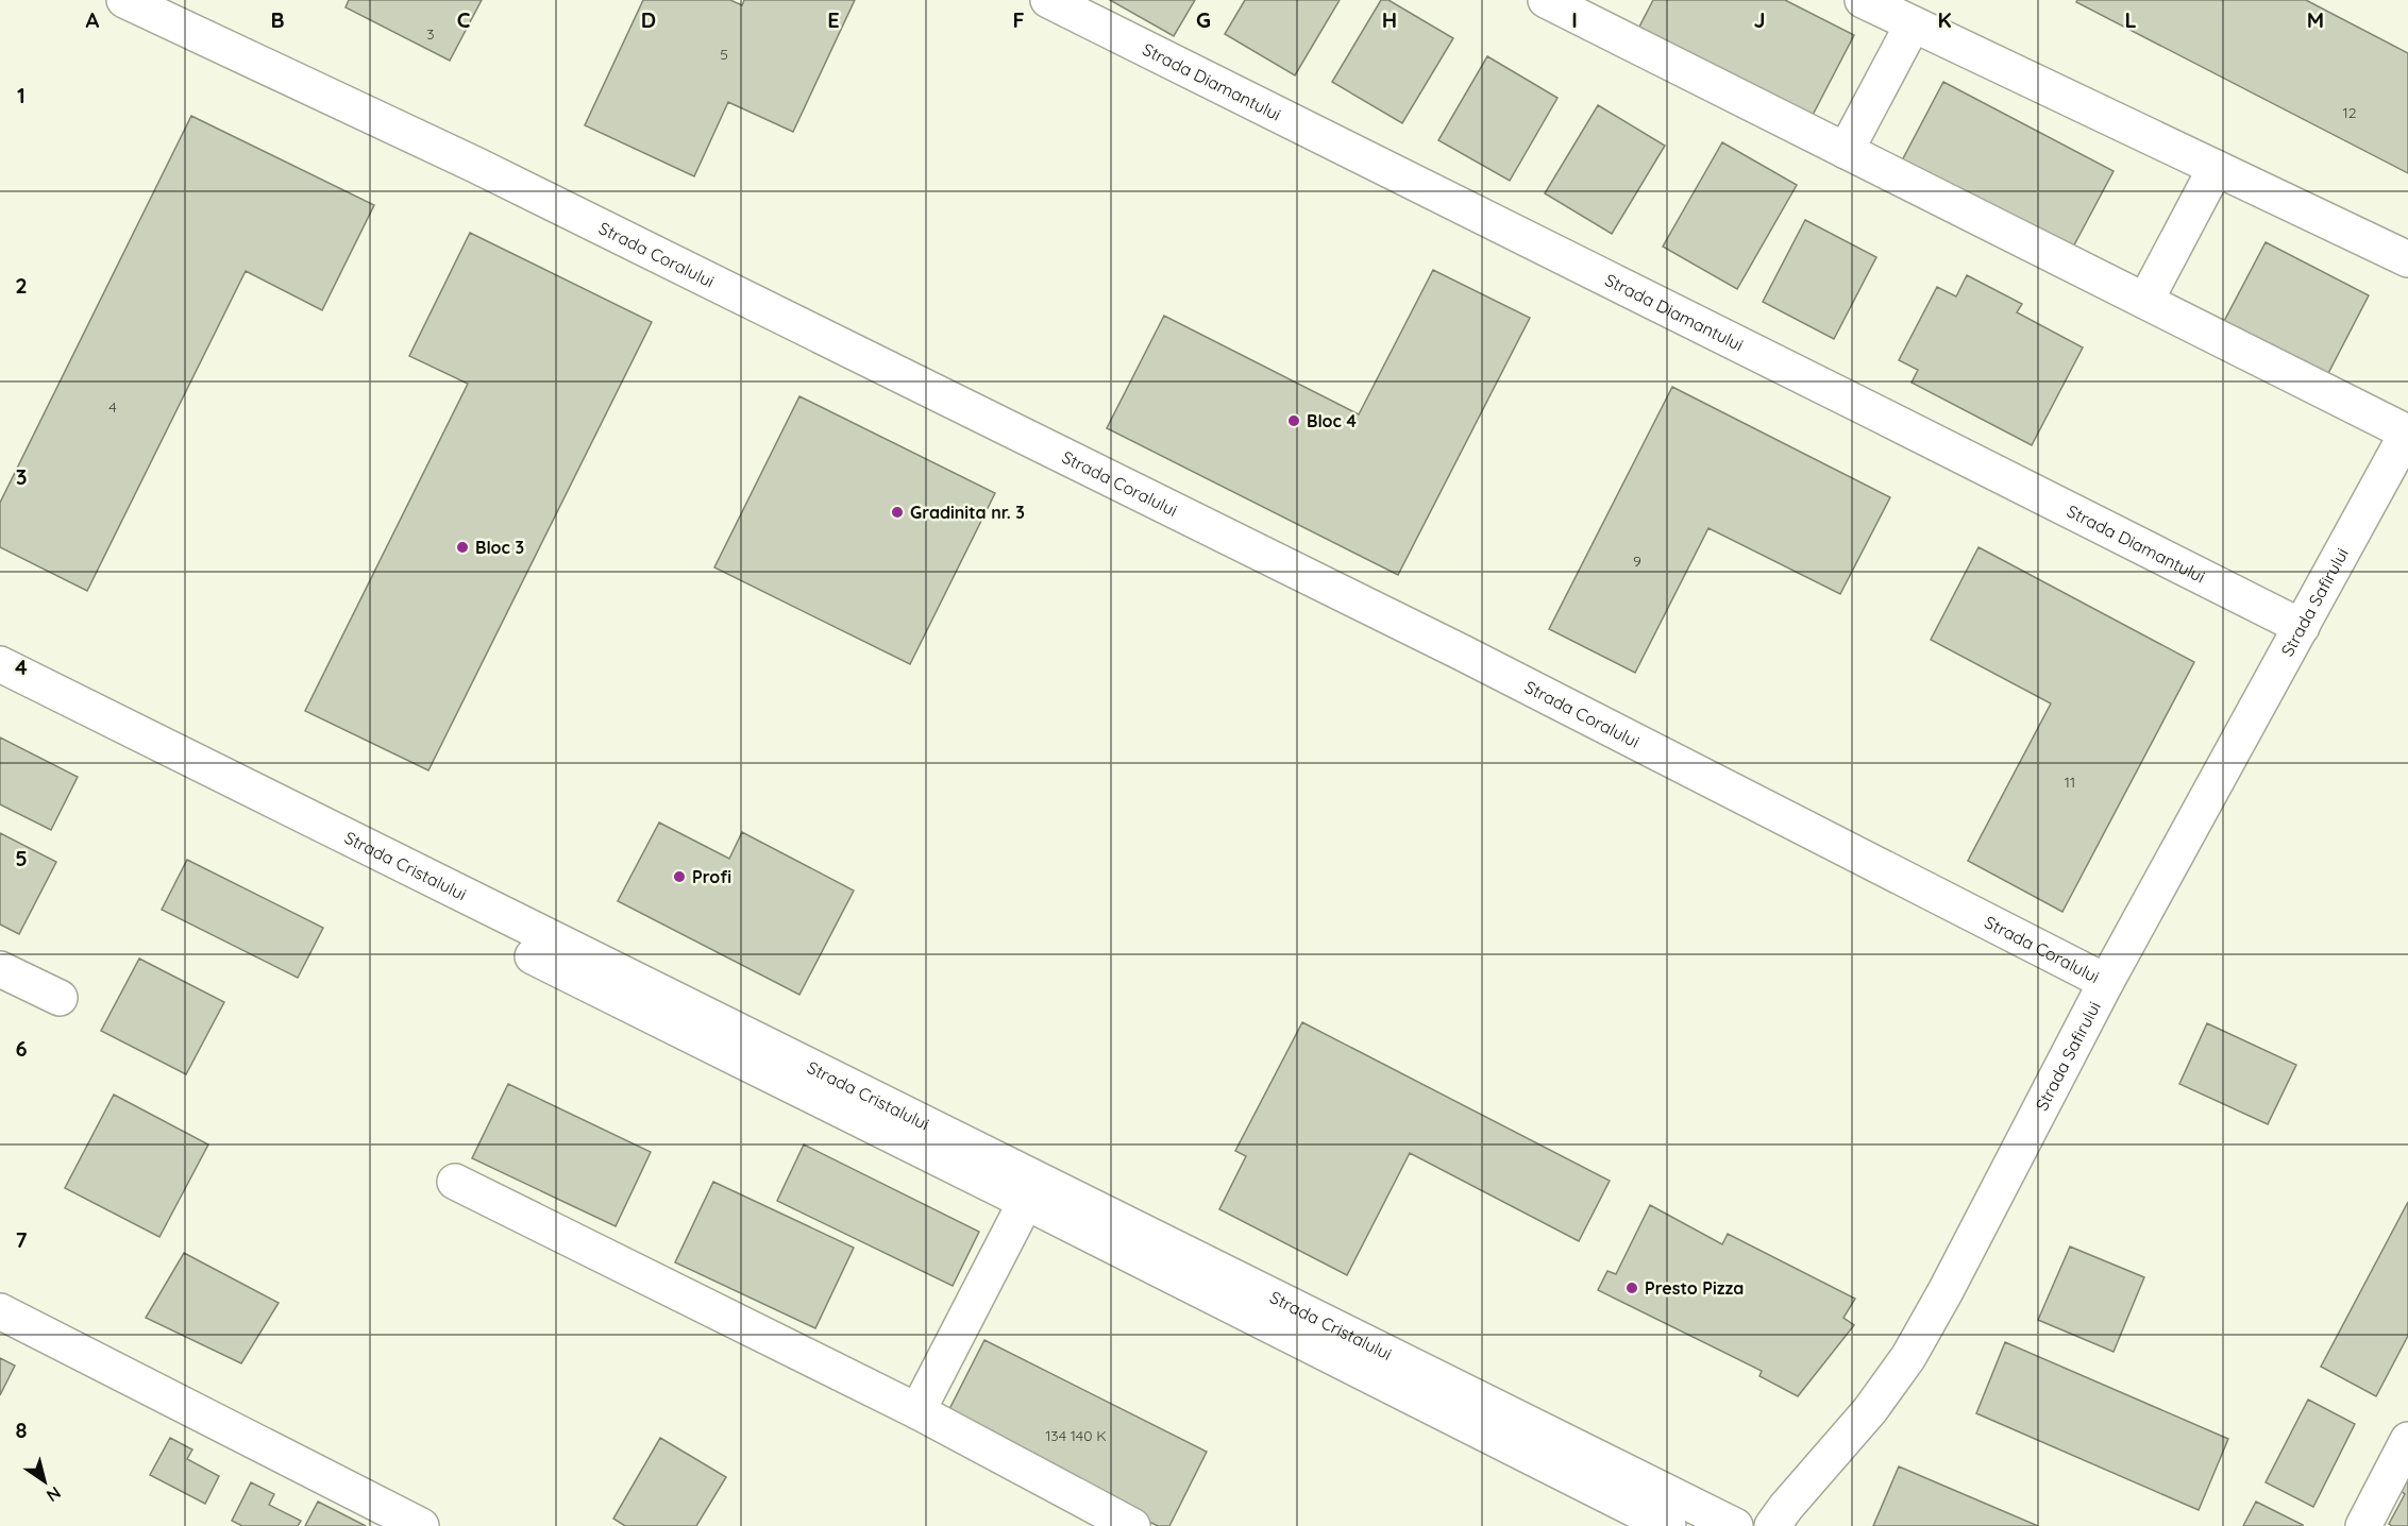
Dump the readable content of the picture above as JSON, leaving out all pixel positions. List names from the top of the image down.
{
  "streets": {
    "street": [
      "Strada Diamantului",
      "Strada Coralului",
      "Strada Safirului",
      "Strada Cristalului"
    ]
  },
  "crossings": [
    ["Strada Diamantului", "Strada Safirului"],
    ["Strada Coralului", "Strada Safirului"]
  ],
  "places": [
    "Bloc 4",
    "Gradinita nr. 3",
    "Bloc 3",
    "Profi",
    "Presto Pizza"
  ],
  "house_numbers": [
    "3",
    "5",
    "12",
    "4",
    "9",
    "11",
    "134 140 K"
  ],
  "north": "bottom right",
  "grid": {
    "columns": [
      "A",
      "B",
      "C",
      "D",
      "E",
      "F",
      "G",
      "H",
      "I",
      "J",
      "K",
      "L",
      "M"
    ],
    "rows": [
      "1",
      "2",
      "3",
      "4",
      "5",
      "6",
      "7",
      "8"
    ]
  }
}
